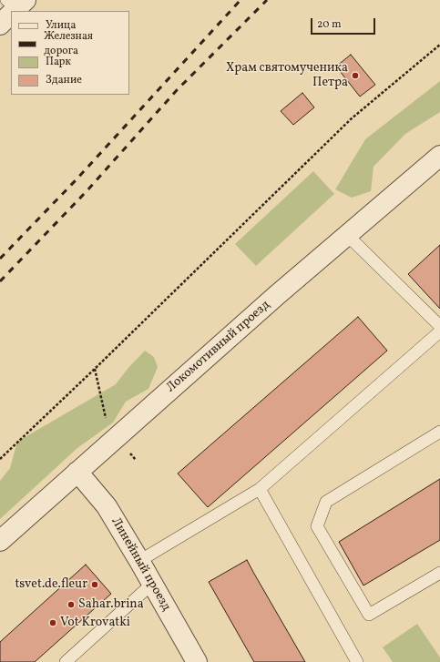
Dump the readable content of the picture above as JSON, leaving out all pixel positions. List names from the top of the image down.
{
  "streets": {
    "street": ["Локомотивный проезд", "Линейный проезд"]
  },
  "crossings": [
    ["Локомотивный проезд", "Линейный проезд"]
  ],
  "places": [
    "Храм святомученика Петра",
    "tsvet.de.fleur",
    "Sahar.brina",
    "Vot Krovatki"
  ],
  "legend": [
    "Улица",
    "Железная дорога",
    "Парк",
    "Здание"
  ],
  "scale_bar": "20 m"
}
